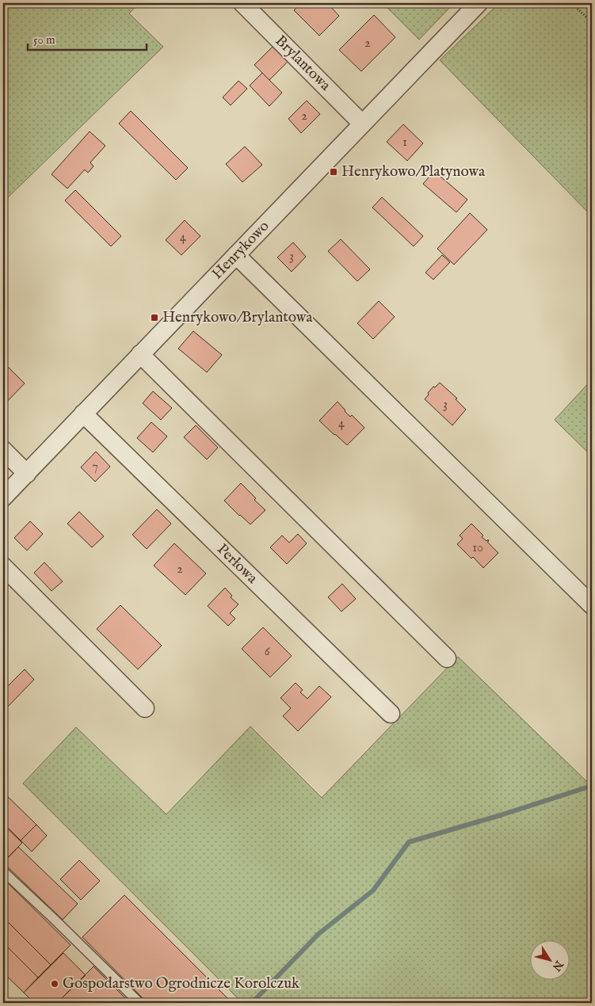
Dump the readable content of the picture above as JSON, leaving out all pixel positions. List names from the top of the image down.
{
  "streets": {
    "street": ["Brylantowa", "Henrykowo", "Perłowa"]
  },
  "crossings": [
    ["Brylantowa", "Henrykowo"],
    ["Henrykowo", "Perłowa"]
  ],
  "places": {
    "transit": ["Henrykowo/Platynowa", "Henrykowo/Brylantowa"],
    "other": ["Gospodarstwo Ogrodnicze Korolczuk"]
  },
  "house_numbers": [
    "2",
    "2",
    "1",
    "4",
    "3",
    "3",
    "4",
    "7",
    "10",
    "2",
    "6"
  ],
  "scale_bar": "50 m",
  "north": "bottom right"
}
